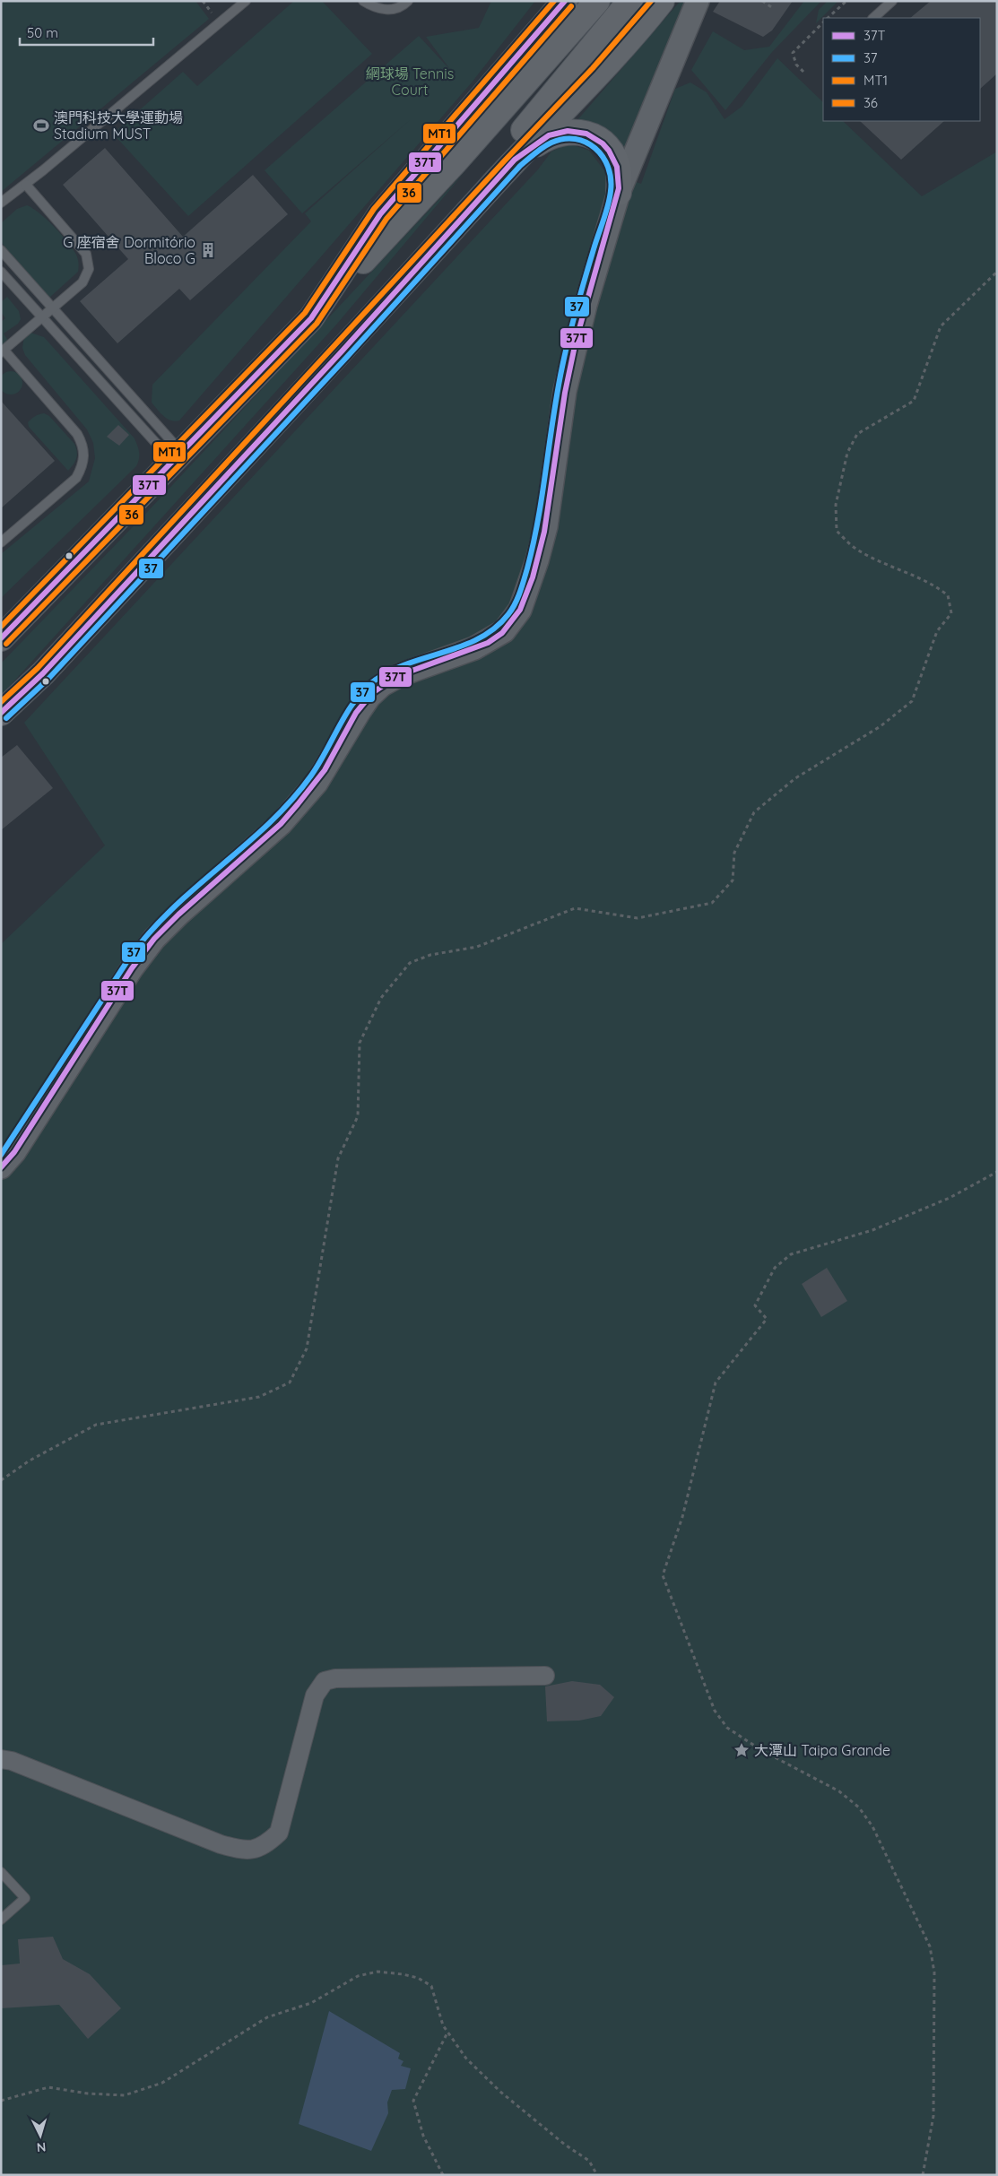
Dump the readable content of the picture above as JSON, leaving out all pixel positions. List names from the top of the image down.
{
  "parks": ["網球場 Tennis Court"],
  "places": {
    "sports": ["澳門科技大學運動場 Stadium MUST"],
    "building": ["G 座宿舍 Dormitório Bloco G"],
    "place": ["大潭山 Taipa Grande"]
  },
  "lines": [
    "transit line 37T",
    "transit line MT1",
    "transit line 36",
    "transit line 37"
  ],
  "legend": [
    "37T",
    "37",
    "MT1",
    "36"
  ],
  "scale_bar": "50 m",
  "north": "bottom"
}
